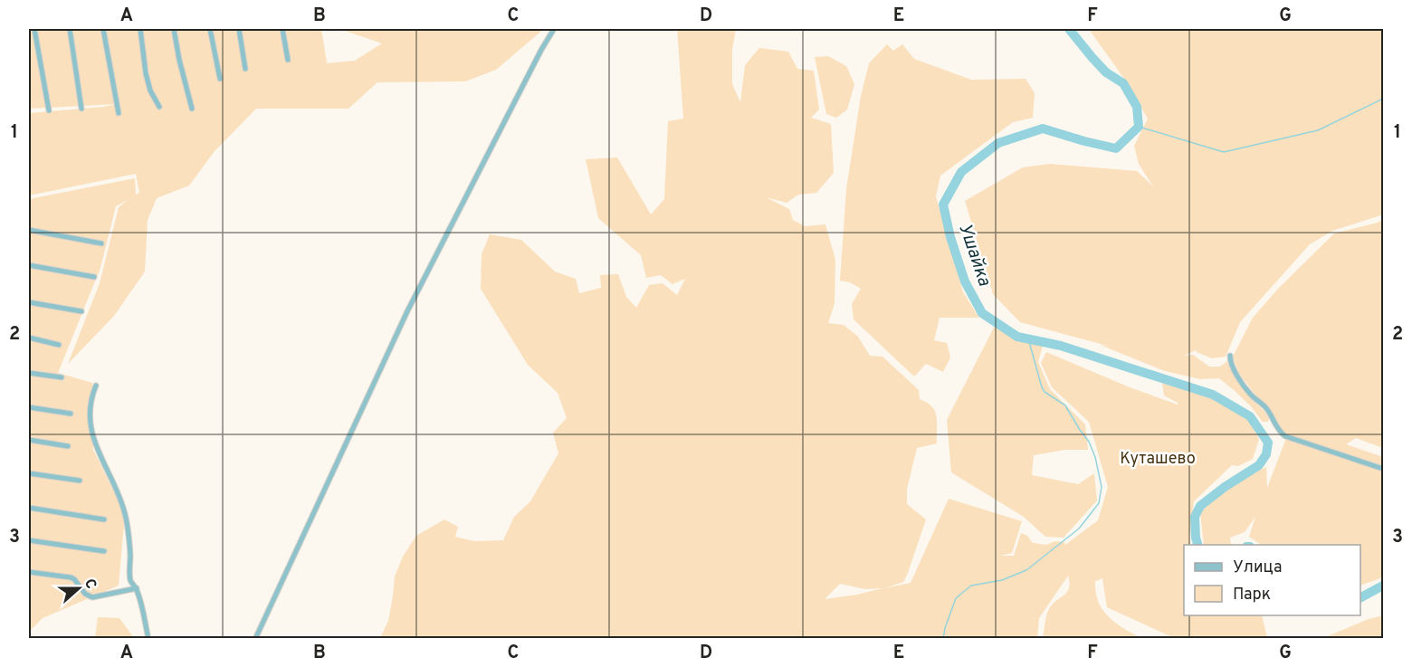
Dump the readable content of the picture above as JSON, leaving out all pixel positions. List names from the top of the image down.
{
  "water": ["Ушайка"],
  "parks": ["Куташево"],
  "legend": ["Улица", "Парк"],
  "north": "right",
  "grid": {
    "columns": [
      "A",
      "B",
      "C",
      "D",
      "E",
      "F",
      "G"
    ],
    "rows": ["1", "2", "3"]
  }
}
